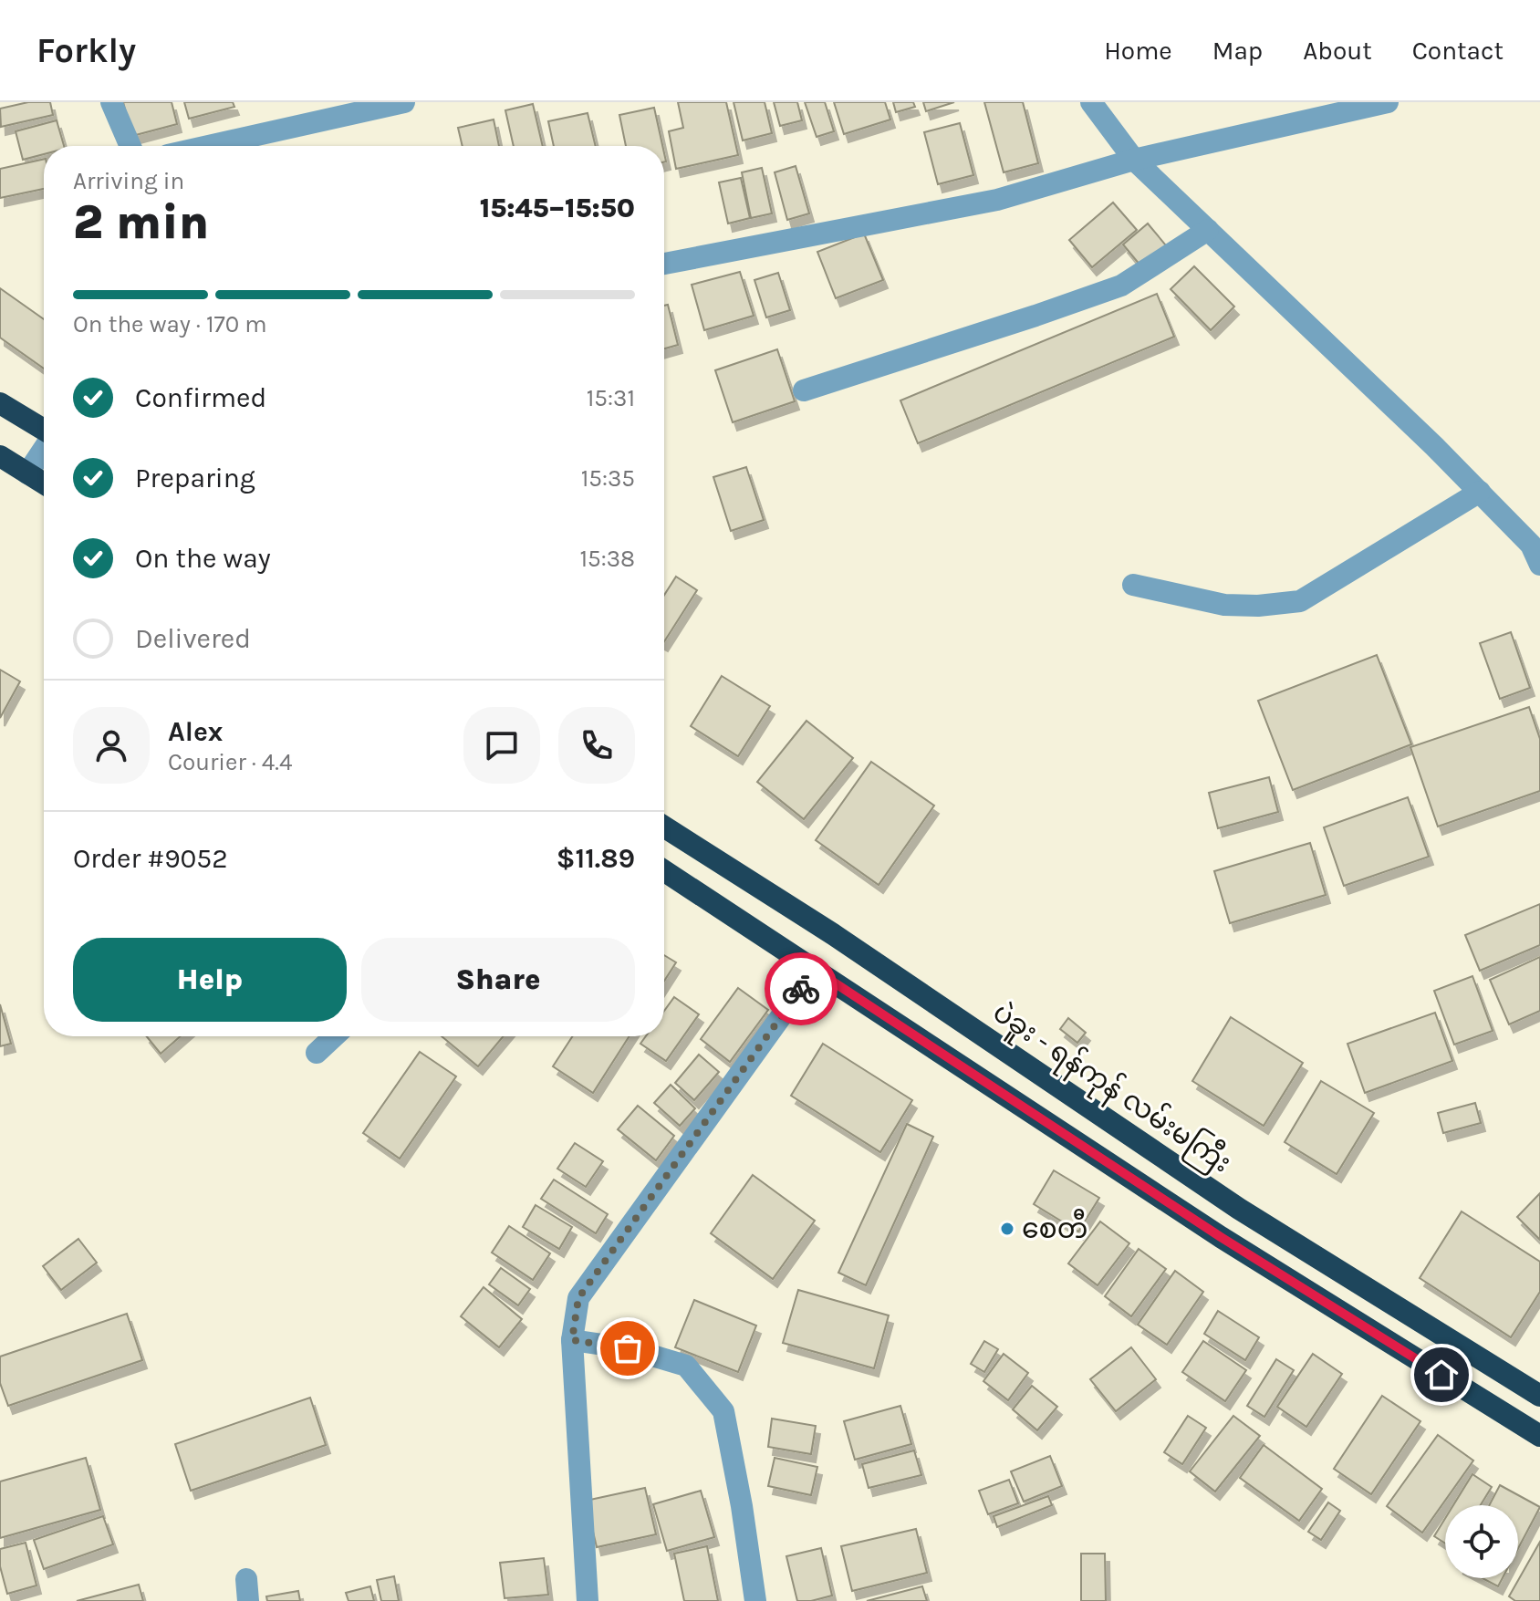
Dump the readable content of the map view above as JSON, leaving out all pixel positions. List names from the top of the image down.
{
  "streets": {
    "highway": ["ပဲခူး - ရန်ကုန် လမ်းမကြီး"]
  },
  "places": ["စေတီ"],
  "page": {
    "header": "Forkly",
    "nav": [
      "Home",
      "Map",
      "About",
      "Contact"
    ],
    "heading": ["2 min", "Arriving in", "15:45–15:50"],
    "panel": [
      "Alex",
      "Courier · 4.4",
      "Order #9052",
      "$11.89"
    ],
    "bar": "On the way · 170 m",
    "list": [
      ["Confirmed", "15:31"],
      ["Preparing", "15:35"],
      ["On the way", "15:38"],
      "Delivered"
    ],
    "buttons": ["Help", "Share"]
  }
}
